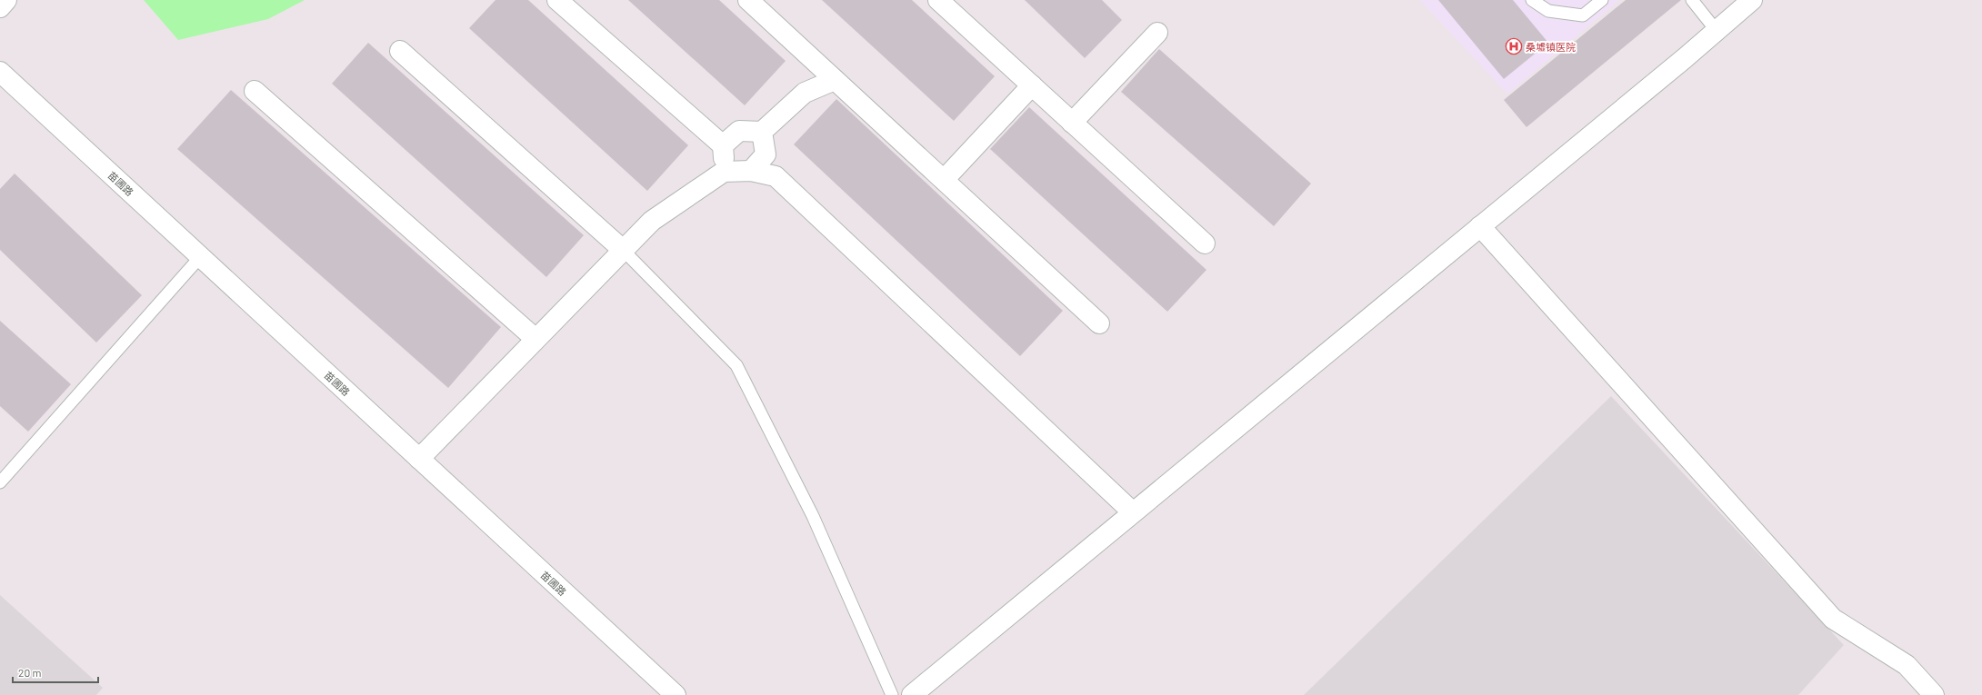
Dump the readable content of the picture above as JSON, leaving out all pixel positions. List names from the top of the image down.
{
  "streets": {
    "street": ["苗圃路"]
  },
  "places": {
    "hospital": ["桑墟镇医院"]
  },
  "scale_bar": "20 m"
}
